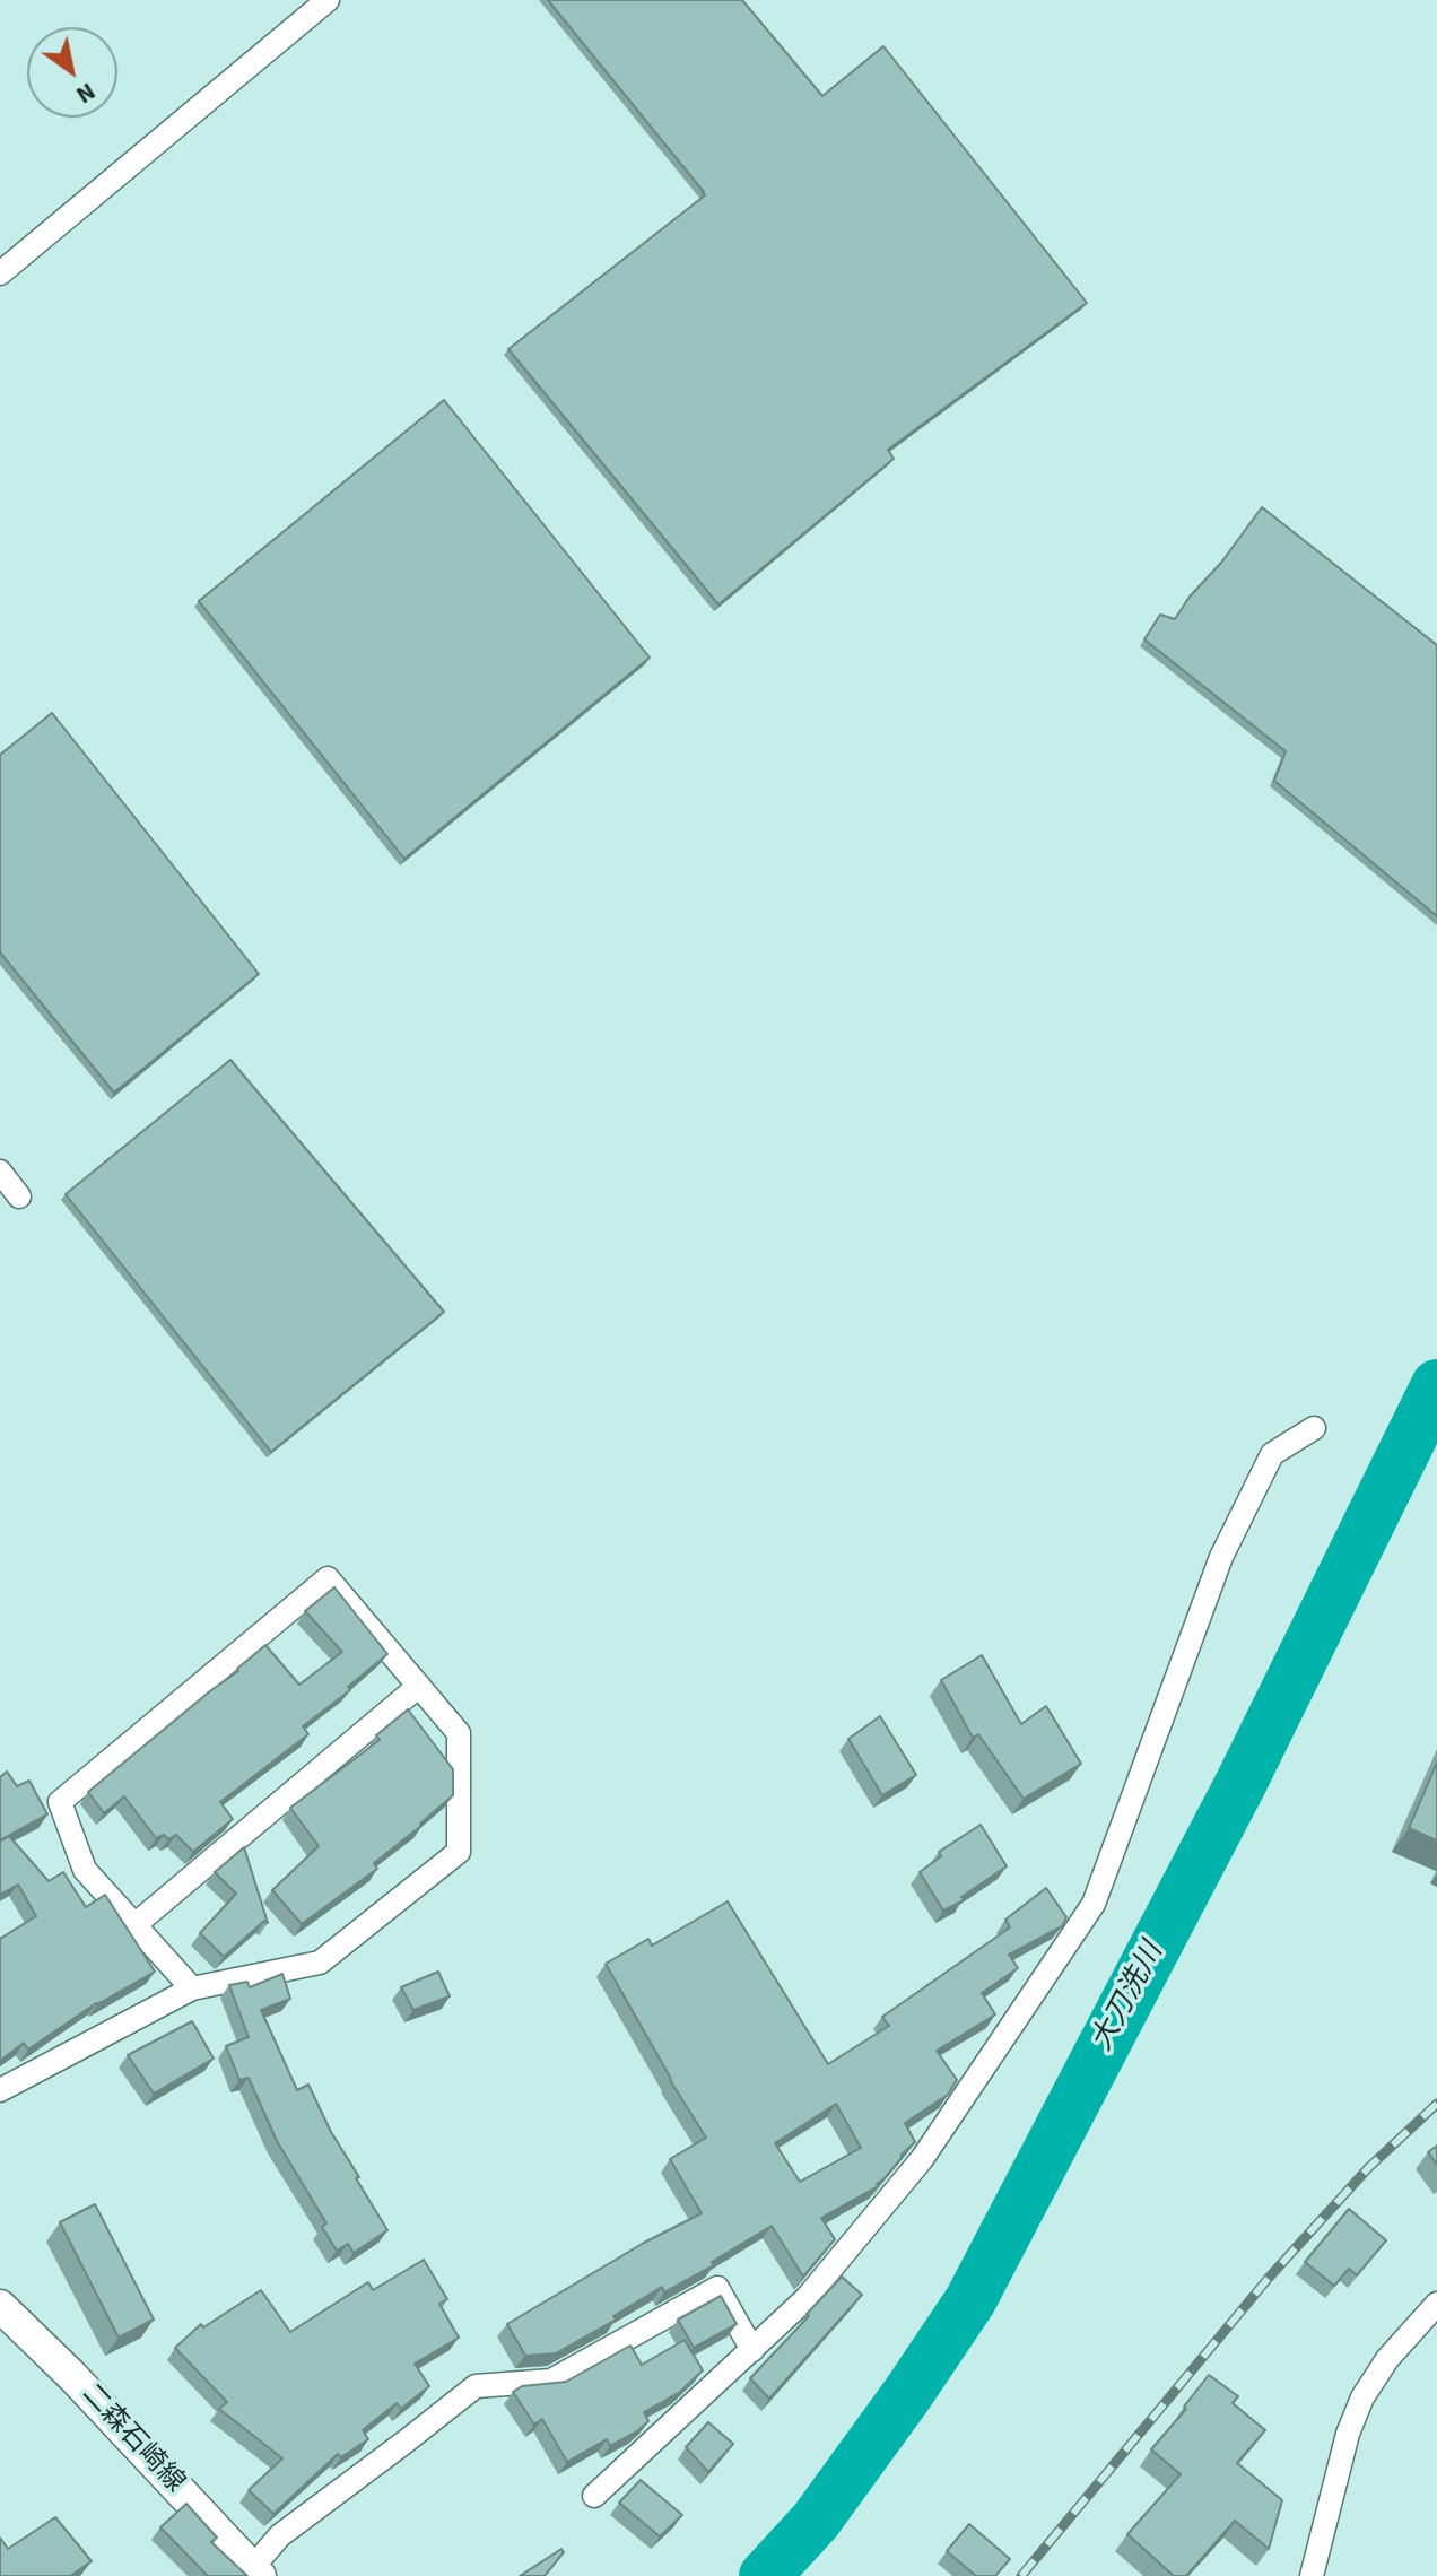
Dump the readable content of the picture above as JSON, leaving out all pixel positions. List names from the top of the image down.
{
  "streets": {
    "main road": ["二森石崎線"]
  },
  "water": ["大刀洗川"],
  "north": "bottom right"
}
